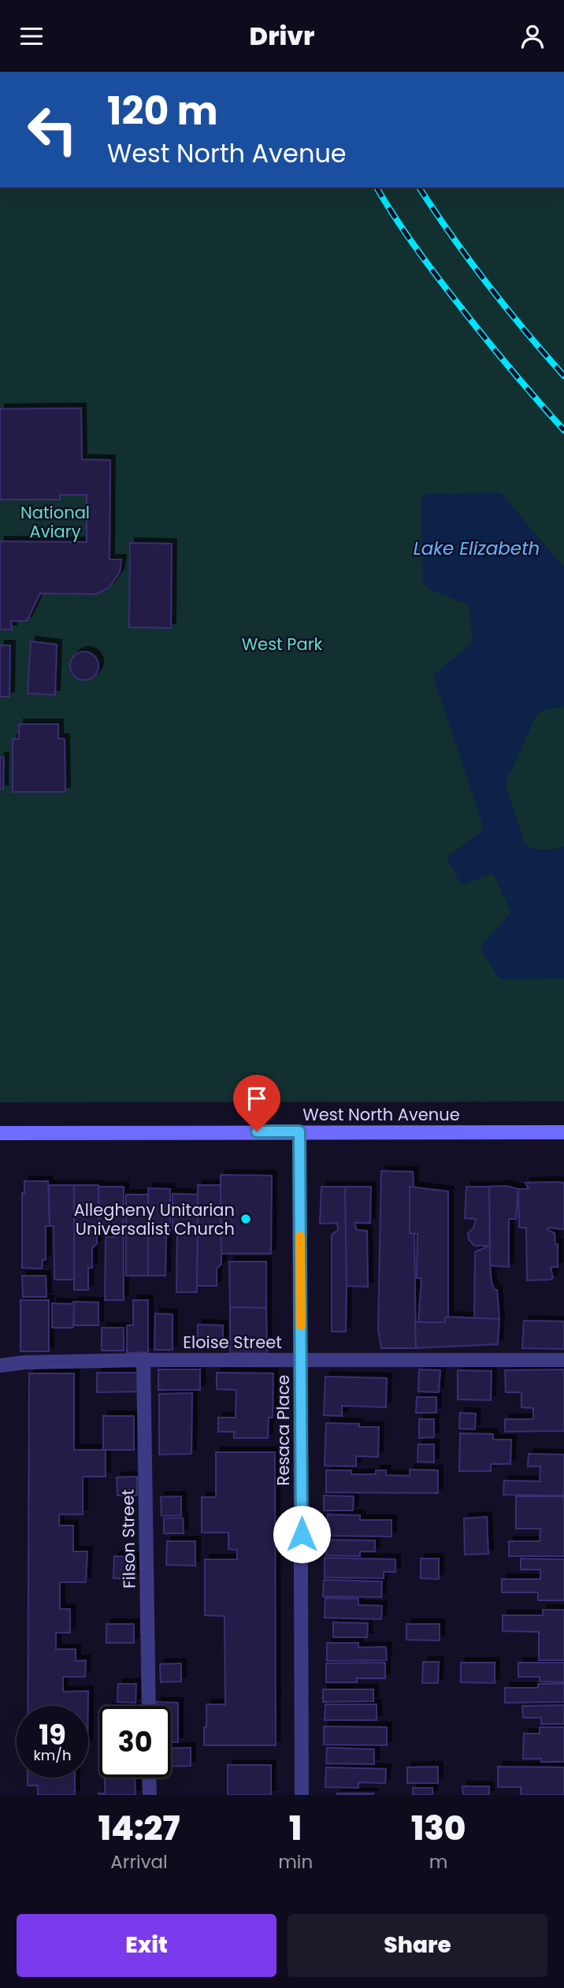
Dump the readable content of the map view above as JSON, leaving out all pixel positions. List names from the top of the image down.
{
  "streets": {
    "main road": ["West North Avenue"],
    "street": ["Eloise Street", "Resaca Place", "Filson Street"]
  },
  "crossings": [
    ["West North Avenue", "Resaca Place"],
    ["Eloise Street", "Resaca Place"],
    ["Eloise Street", "Filson Street"]
  ],
  "water": ["Lake Elizabeth"],
  "parks": ["National Aviary", "West Park"],
  "places": ["Allegheny Unitarian Universalist Church"],
  "page": {
    "header": "Drivr",
    "turn": ["120 m", "West North Avenue"],
    "speed": "19 km/h",
    "limit": "30",
    "eta": [
      "14:27",
      "Arrival",
      "1",
      "min",
      "130",
      "m"
    ],
    "buttons": ["Exit", "Share"]
  }
}
